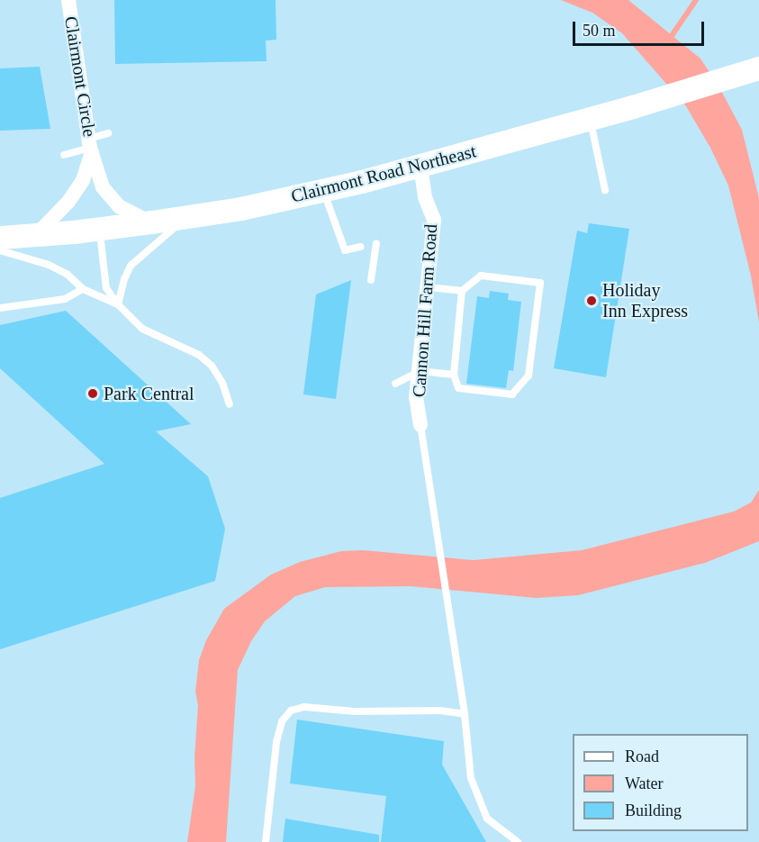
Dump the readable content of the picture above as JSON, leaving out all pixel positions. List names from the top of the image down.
{
  "streets": {
    "main road": ["Clairmont Road Northeast"],
    "street": ["Clairmont Circle", "Cannon Hill Farm Road"]
  },
  "crossings": [
    ["Clairmont Circle", "Clairmont Road Northeast"],
    ["Clairmont Road Northeast", "Cannon Hill Farm Road"]
  ],
  "places": ["Holiday Inn Express", "Park Central"],
  "legend": ["Road", "Water", "Building"],
  "scale_bar": "50 m"
}
